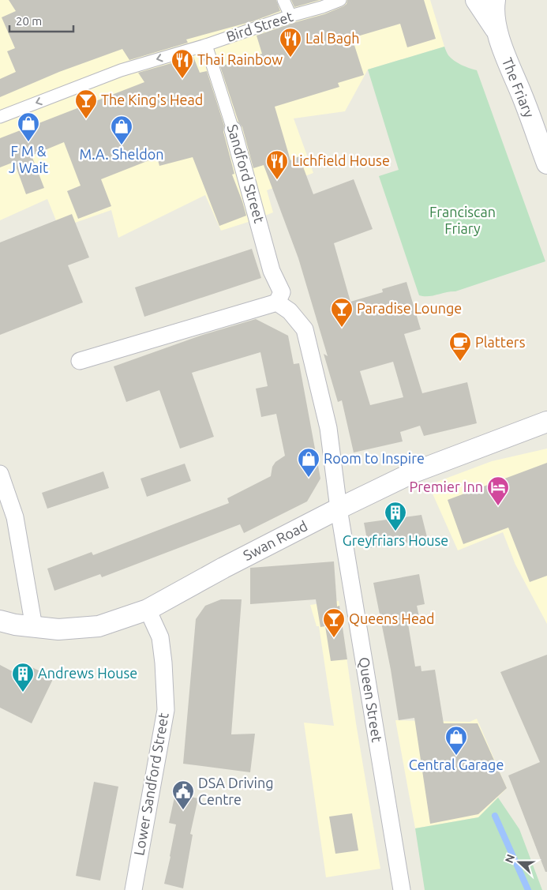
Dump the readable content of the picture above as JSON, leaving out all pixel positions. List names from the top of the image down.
{
  "streets": {
    "street": [
      "Bird Street",
      "The Friary",
      "Sandford Street",
      "Swan Road",
      "Queen Street",
      "Lower Sandford Street"
    ]
  },
  "crossings": [
    ["Bird Street", "Sandford Street"],
    ["Swan Road", "Queen Street"],
    ["Swan Road", "Lower Sandford Street"]
  ],
  "one_way": ["Bird Street"],
  "parks": ["Franciscan Friary"],
  "places": {
    "restaurant": ["Lal Bagh", "Thai Rainbow", "Lichfield House"],
    "bar": ["The King's Head", "Paradise Lounge", "Queens Head"],
    "shop": [
      "F M & J Wait",
      "M.A. Sheldon",
      "Room to Inspire",
      "Central Garage"
    ],
    "cafe": ["Platters"],
    "hotel": ["Premier Inn"],
    "building": ["Greyfriars House", "Andrews House"],
    "public building": ["DSA Driving Centre"]
  },
  "scale_bar": "20 m",
  "north": "left"
}
